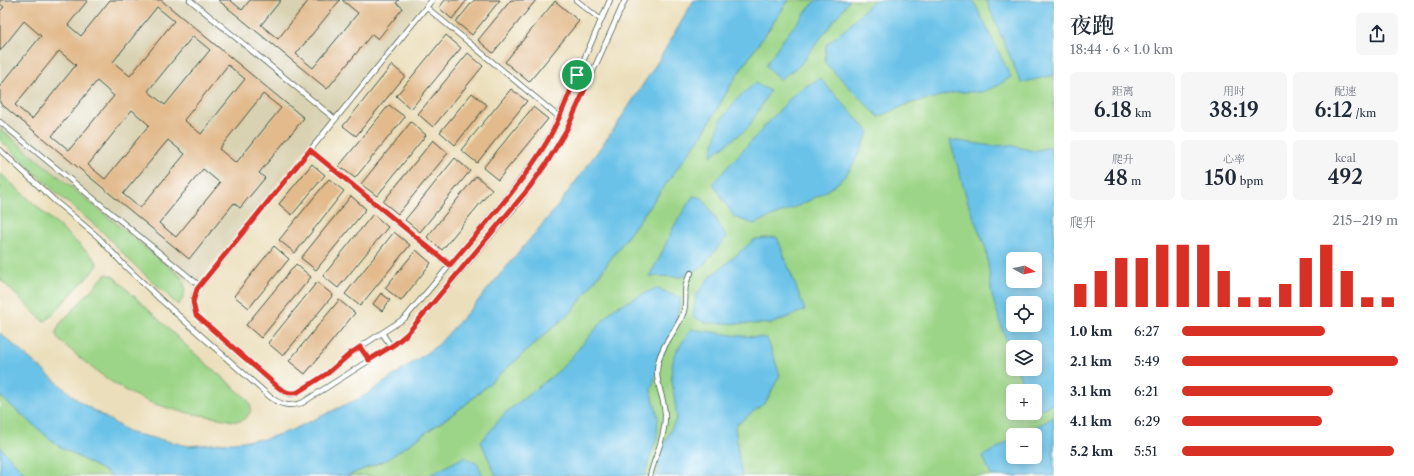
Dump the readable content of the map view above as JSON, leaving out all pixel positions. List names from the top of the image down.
{
  "north": "right",
  "page": {
    "heading": ["夜跑", "18:44 · 6 × 1.0 km"],
    "stats": [
      ["距离", "6.18 km"],
      ["用时", "38:19"],
      ["配速", "6:12 /km"],
      ["爬升", "48 m"],
      ["心率", "150 bpm"],
      ["kcal", "492"]
    ],
    "chart": ["爬升", "215–219 m"],
    "map_buttons": ["+", "−"],
    "list": [
      {
        "name": "1.0 km",
        "note": "6:27"
      },
      {
        "name": "2.1 km",
        "note": "5:49"
      },
      {
        "name": "3.1 km",
        "note": "6:21"
      },
      {
        "name": "4.1 km",
        "note": "6:29"
      },
      {
        "name": "5.2 km",
        "note": "5:51"
      }
    ]
  }
}
